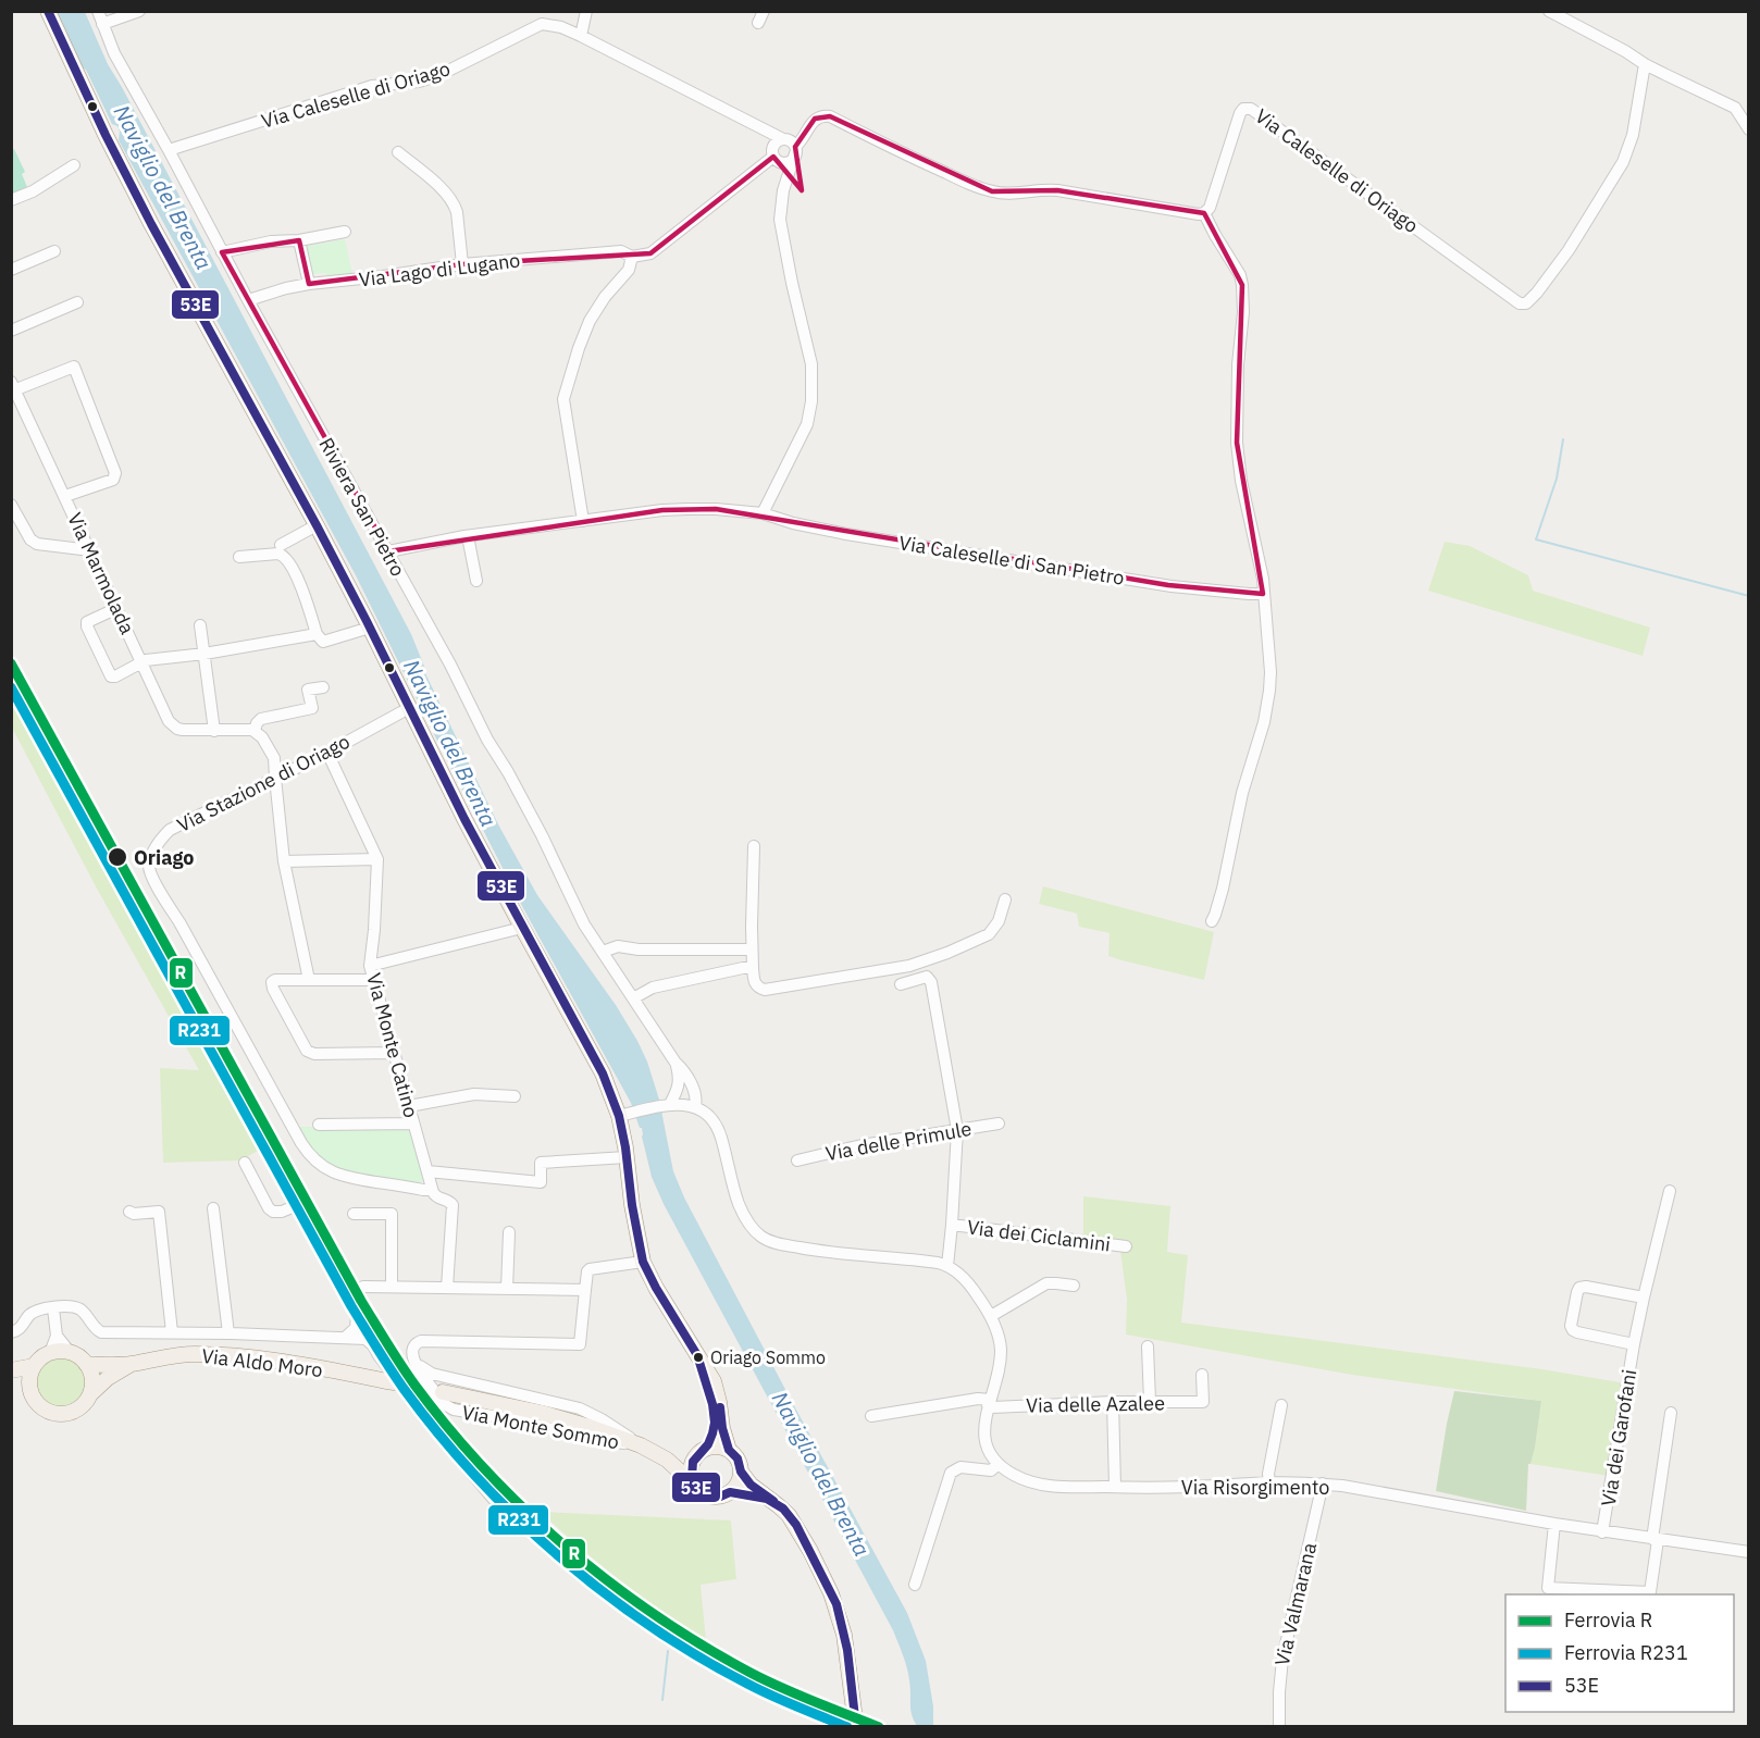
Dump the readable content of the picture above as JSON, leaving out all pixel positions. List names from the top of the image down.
{
  "streets": {
    "main road": ["Via Aldo Moro"],
    "street": [
      "Via Caleselle di Oriago",
      "Via Lago di Lugano",
      "Riviera San Pietro",
      "Via Caleselle di San Pietro",
      "Via Marmolada",
      "Via Stazione di Oriago",
      "Via Monte Catino",
      "Via delle Primule",
      "Via dei Ciclamini",
      "Via delle Azalee",
      "Via Monte Sommo",
      "Via dei Garofani",
      "Via Risorgimento",
      "Via Valmarana"
    ]
  },
  "crossings": [
    ["Via Caleselle di Oriago", "Via Lago di Lugano"],
    ["Via Caleselle di Oriago", "Riviera San Pietro"],
    ["Via Lago di Lugano", "Riviera San Pietro"],
    ["Riviera San Pietro", "Via Caleselle di San Pietro"],
    ["Via Stazione di Oriago", "Via Monte Catino"],
    ["Via dei Garofani", "Via Risorgimento"],
    ["Via Risorgimento", "Via Valmarana"]
  ],
  "water": ["Naviglio del Brenta"],
  "places": ["Oriago", "Oriago Sommo"],
  "lines": ["transit line 53E", "rail line R", "rail line R231"],
  "legend": ["Ferrovia R", "Ferrovia R231", "53E"]
}
